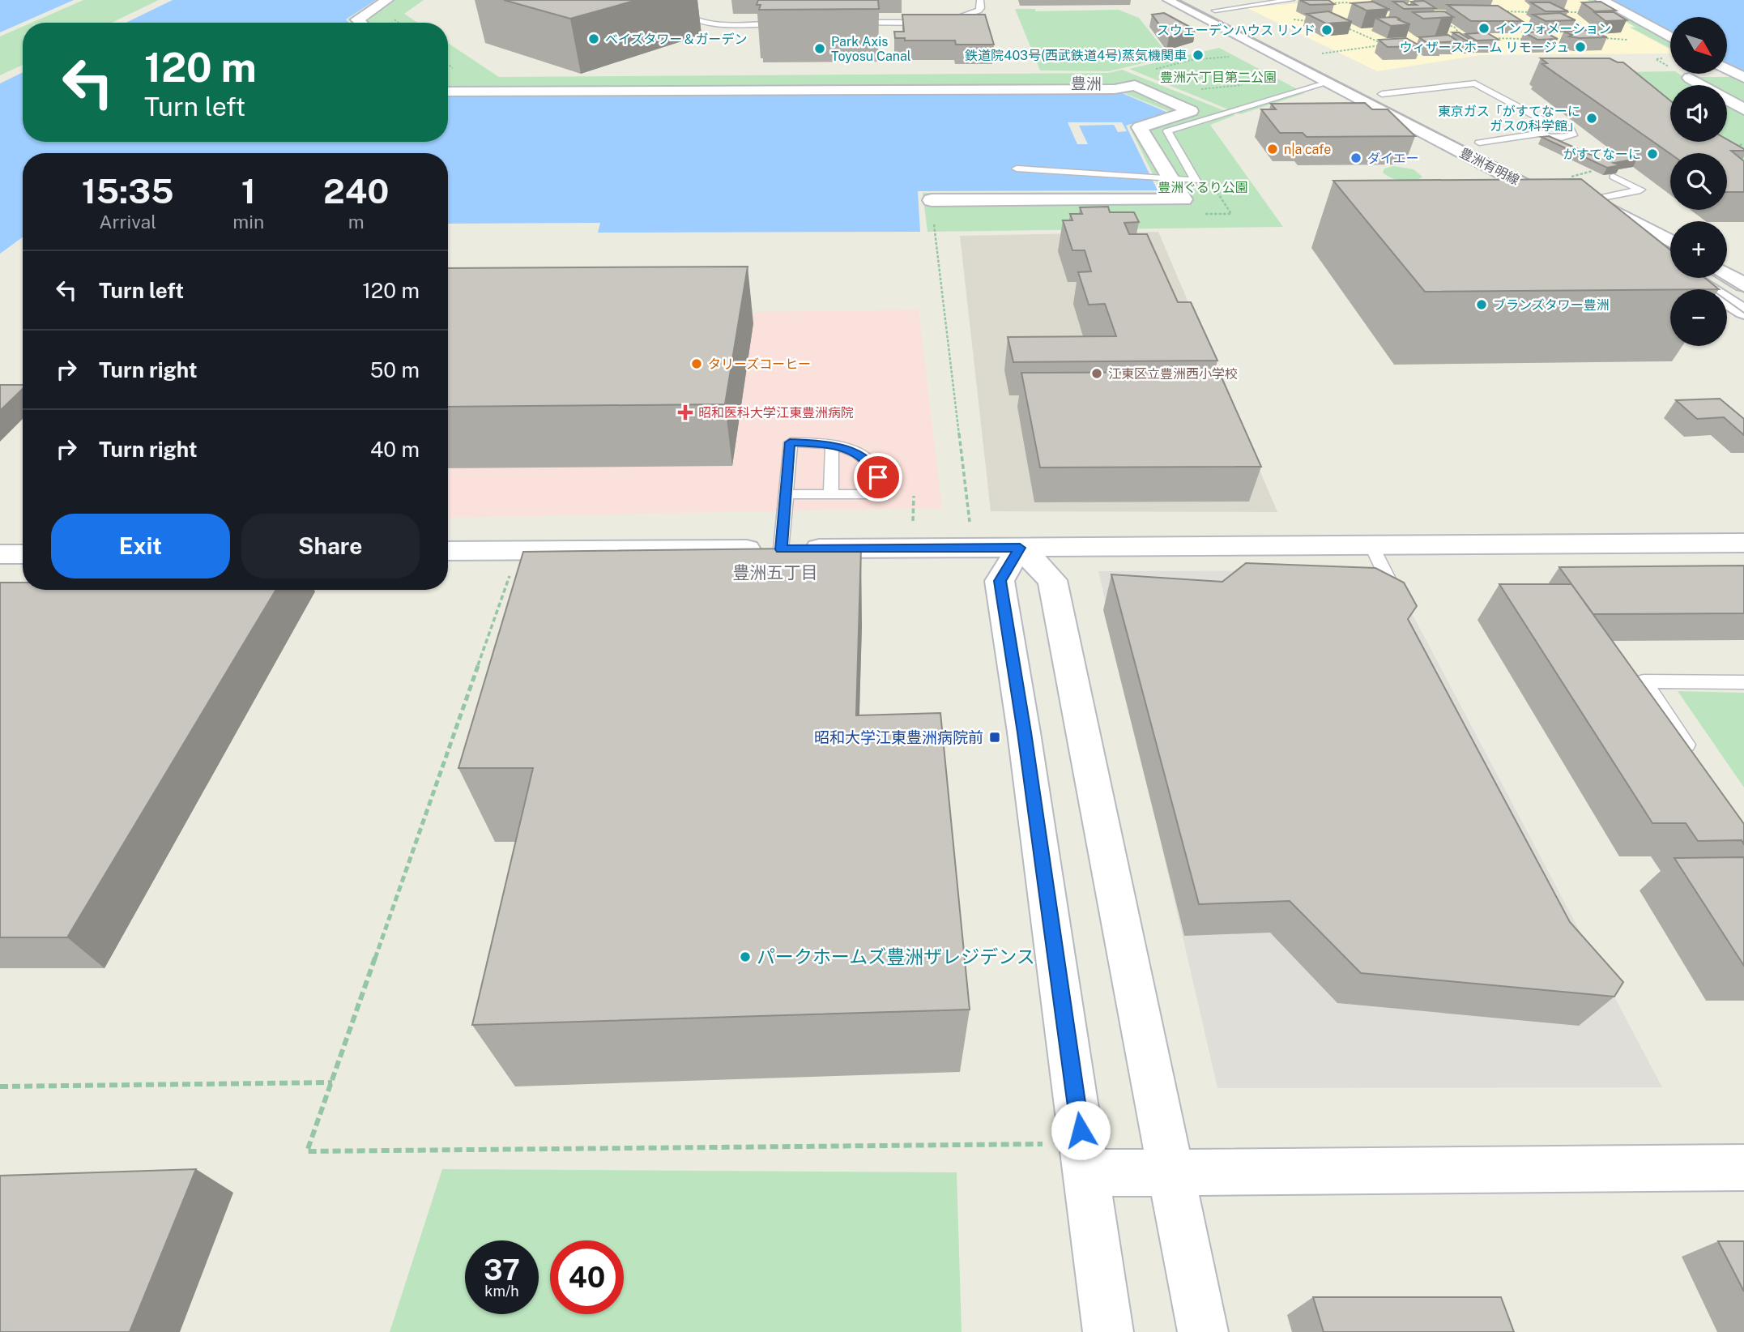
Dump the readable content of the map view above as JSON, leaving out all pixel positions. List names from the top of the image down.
{
  "streets": {
    "street": ["豊洲有明線"]
  },
  "districts": ["豊洲", "豊洲五丁目"],
  "parks": ["豊洲六丁目第二公園", "豊洲ぐるり公園"],
  "places": {
    "other": [
      "インフォメーション",
      "スウェーデンハウス リンド",
      "ベイズタワー＆ガーデン",
      "ウィザースホーム リモージュ",
      "Park Axis Toyosu Canal",
      "鉄道院403号(西武鉄道4号)蒸気機関車",
      "東京ガス「がすてなーに ガスの科学館」",
      "n|a cafe",
      "がすてなーに",
      "ダイエー",
      "ブランズタワー豊洲",
      "タリーズコーヒー",
      "江東区立豊洲西小学校",
      "パークホームズ豊洲ザレジデンス"
    ],
    "health": ["昭和医科大学江東豊洲病院"],
    "transit": ["昭和大学江東豊洲病院前"]
  },
  "north": "bottom right",
  "page": {
    "map_buttons": ["+", "−"],
    "turn": ["120 m", "Turn left"],
    "eta": [
      "15:35",
      "Arrival",
      "1",
      "min",
      "240",
      "m"
    ],
    "list": [
      {
        "name": "Turn left",
        "value": "120 m"
      },
      {
        "name": "Turn right",
        "value": "50 m"
      },
      {
        "name": "Turn right",
        "value": "40 m"
      }
    ],
    "buttons": ["Exit", "Share"],
    "speed": "37 km/h",
    "limit": "40"
  }
}
